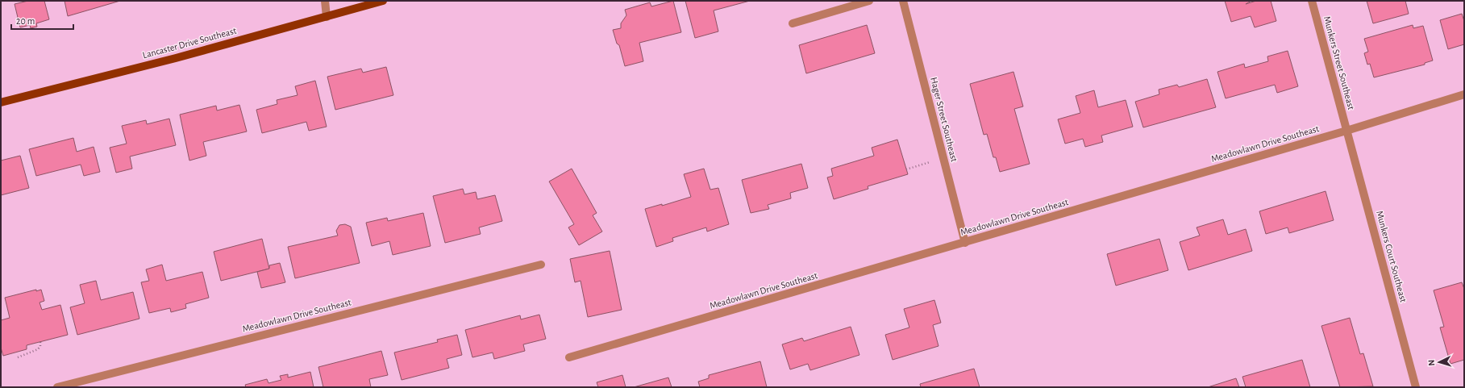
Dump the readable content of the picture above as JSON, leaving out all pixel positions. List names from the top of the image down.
{
  "streets": {
    "main road": ["Lancaster Drive Southeast"],
    "street": [
      "Munkers Street Southeast",
      "Hager Street Southeast",
      "Meadowlawn Drive Southeast",
      "Munkers Court Southeast"
    ]
  },
  "crossings": [
    ["Munkers Street Southeast", "Meadowlawn Drive Southeast"],
    ["Munkers Street Southeast", "Munkers Court Southeast"],
    ["Hager Street Southeast", "Meadowlawn Drive Southeast"],
    ["Meadowlawn Drive Southeast", "Munkers Court Southeast"]
  ],
  "scale_bar": "20 m",
  "north": "left"
}
